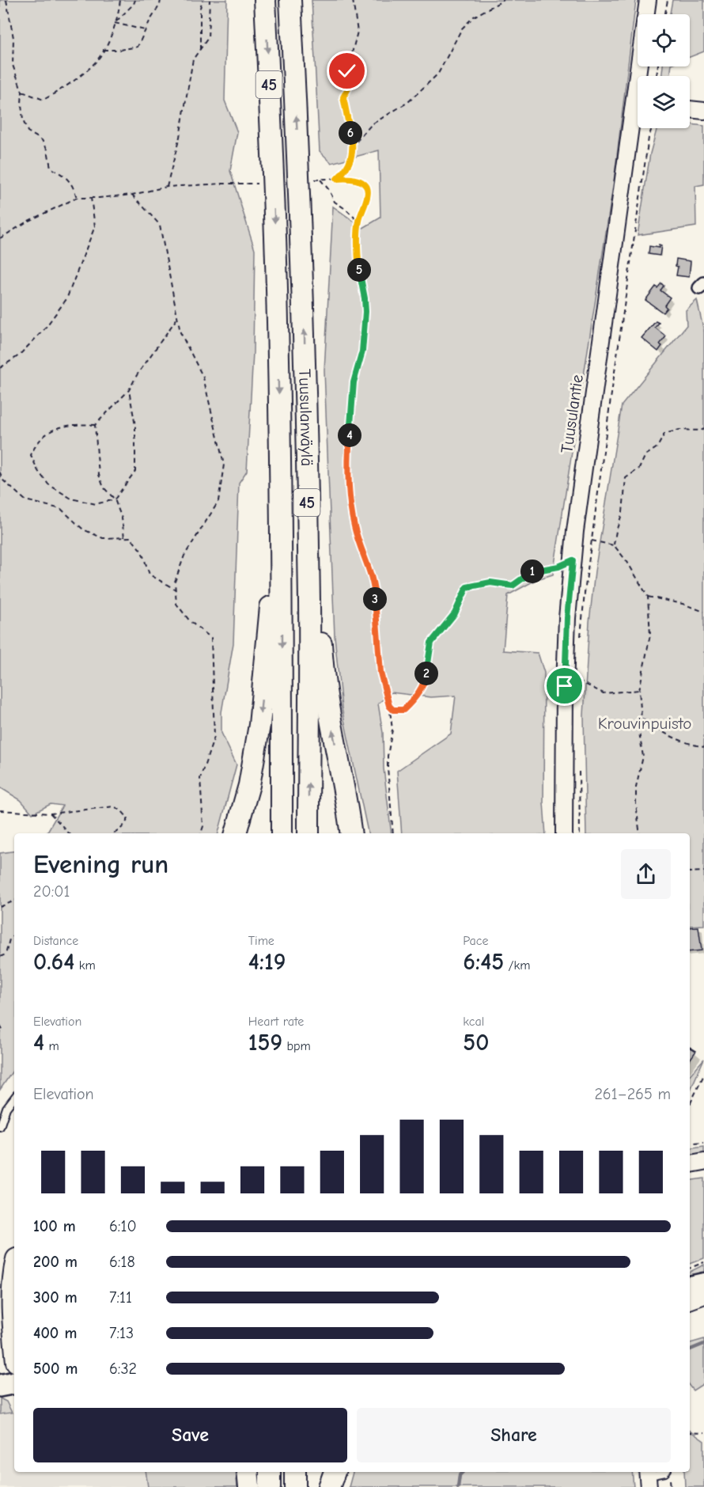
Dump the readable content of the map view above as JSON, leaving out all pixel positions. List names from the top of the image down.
{
  "streets": {
    "highway": ["45", "Tuusulanväylä"],
    "main road": ["Tuusulantie"]
  },
  "parks": ["Krouvinpuisto"],
  "page": {
    "pins": [
      "6",
      "5",
      "4",
      "1",
      "3",
      "2"
    ],
    "heading": ["Evening run", "20:01"],
    "stats": [
      ["Distance", "0.64 km"],
      ["Time", "4:19"],
      ["Pace", "6:45 /km"],
      ["Elevation", "4 m"],
      ["Heart rate", "159 bpm"],
      ["kcal", "50"]
    ],
    "chart": ["Elevation", "261–265 m"],
    "list": [
      {
        "name": "100 m",
        "note": "6:10"
      },
      {
        "name": "200 m",
        "note": "6:18"
      },
      {
        "name": "300 m",
        "note": "7:11"
      },
      {
        "name": "400 m",
        "note": "7:13"
      },
      {
        "name": "500 m",
        "note": "6:32"
      }
    ],
    "buttons": ["Save", "Share"]
  }
}
